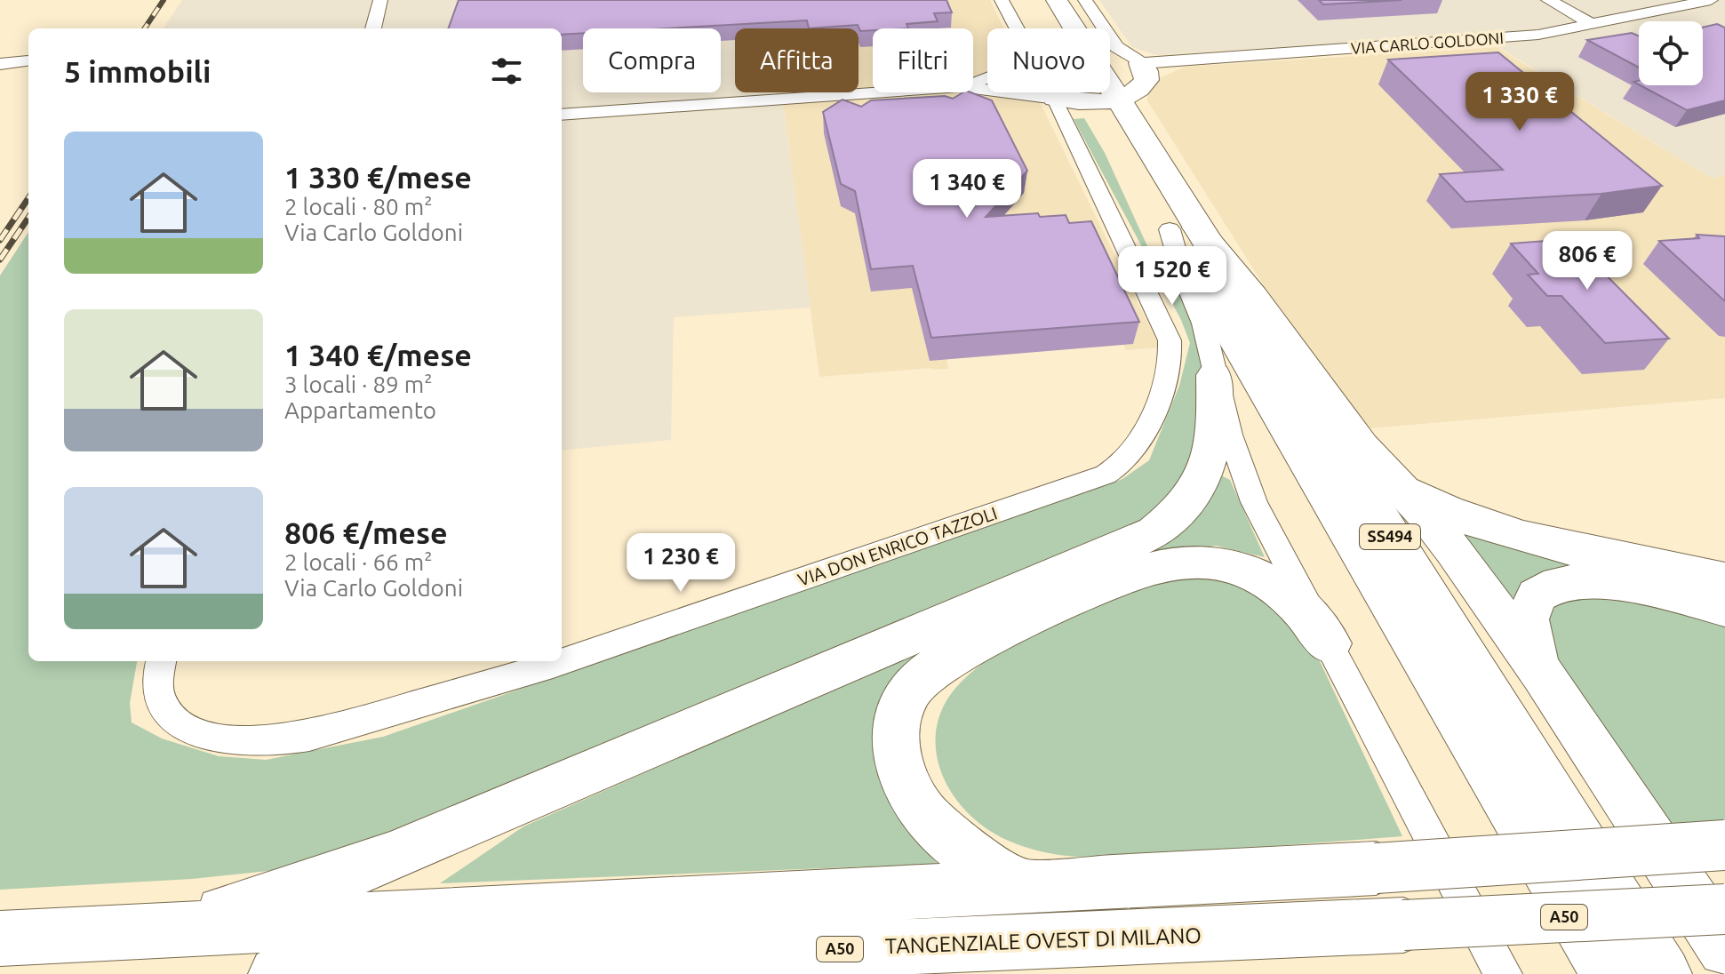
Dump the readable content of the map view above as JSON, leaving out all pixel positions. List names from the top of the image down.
{
  "streets": {
    "main road": ["SS494", "A50", "TANGENZIALE OVEST DI MILANO"],
    "street": ["VIA CARLO GOLDONI", "VIA DON ENRICO TAZZOLI"]
  },
  "page": {
    "chip": [
      "Compra",
      "Affitta",
      "Filtri",
      "Nuovo"
    ],
    "heading": "5 immobili",
    "price": [
      "1 330 €",
      "1 340 €",
      "806 €",
      "1 520 €",
      "1 230 €"
    ],
    "list": [
      {
        "name": "1 330 €/mese",
        "note": "2 locali · 80 m² · Via Carlo Goldoni"
      },
      {
        "name": "1 340 €/mese",
        "note": "3 locali · 89 m² · Appartamento"
      },
      {
        "name": "806 €/mese",
        "note": "2 locali · 66 m² · Via Carlo Goldoni"
      }
    ]
  }
}
